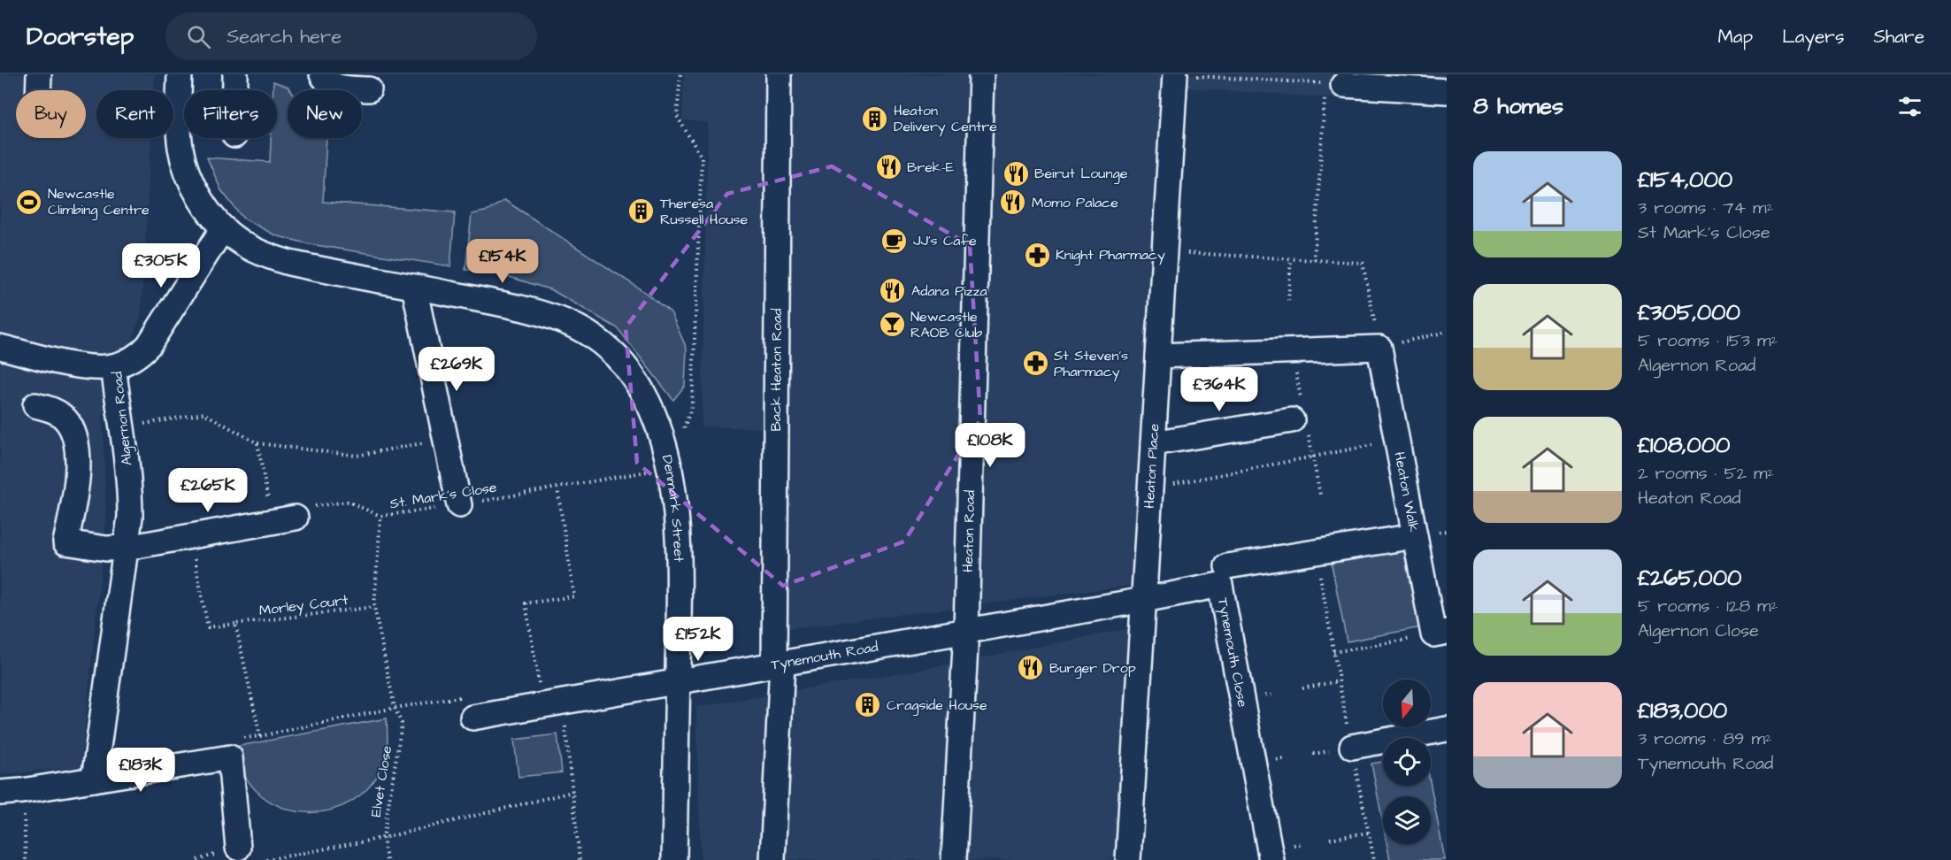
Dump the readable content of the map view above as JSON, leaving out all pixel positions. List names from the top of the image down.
{
  "streets": {
    "street": [
      "Back Heaton Road",
      "Algernon Road",
      "Heaton Place",
      "Heaton Walk",
      "Denmark Street",
      "Heaton Road",
      "Tynemouth Close",
      "Tynemouth Road"
    ],
    "path": ["St. Mark's Close", "Morley Court", "Elvet Close"]
  },
  "crossings": [
    ["Back Heaton Road", "Tynemouth Road"],
    ["Algernon Road", "Denmark Street"],
    ["Heaton Place", "Tynemouth Close"],
    ["Heaton Place", "Tynemouth Road"],
    ["St. Mark's Close", "Denmark Street"],
    ["St. Mark's Close", "Morley Court"],
    ["St. Mark's Close", "Elvet Close"],
    ["Denmark Street", "Tynemouth Road"],
    ["Heaton Road", "Tynemouth Road"],
    ["Tynemouth Close", "Tynemouth Road"]
  ],
  "places": {
    "building": ["Heaton Delivery Centre", "Theresa Russell House", "Cragside House"],
    "restaurant": [
      "Brek-E",
      "Beirut Lounge",
      "Momo Palace",
      "Adana Pizza",
      "Burger Drop"
    ],
    "sports": ["Newcastle Climbing Centre"],
    "cafe": ["JJ's Cafe"],
    "pharmacy": ["Knight Pharmacy", "St Steven's Pharmacy"],
    "bar": ["Newcastle RAOB Club"]
  },
  "north": "bottom",
  "page": {
    "header": "Doorstep",
    "search": "Search here",
    "nav": ["Map", "Layers", "Share"],
    "heading": "8 homes",
    "chip": [
      "Buy",
      "Rent",
      "Filters",
      "New"
    ],
    "list": [
      {
        "name": "£154,000",
        "note": "3 rooms · 74 m² · St Mark's Close"
      },
      {
        "name": "£305,000",
        "note": "5 rooms · 153 m² · Algernon Road"
      },
      {
        "name": "£108,000",
        "note": "2 rooms · 52 m² · Heaton Road"
      },
      {
        "name": "£265,000",
        "note": "5 rooms · 128 m² · Algernon Close"
      },
      {
        "name": "£183,000",
        "note": "3 rooms · 89 m² · Tynemouth Road"
      }
    ],
    "price": [
      "£154K",
      "£305K",
      "£269K",
      "£364K",
      "£108K",
      "£265K",
      "£152K",
      "£183K"
    ]
  }
}
